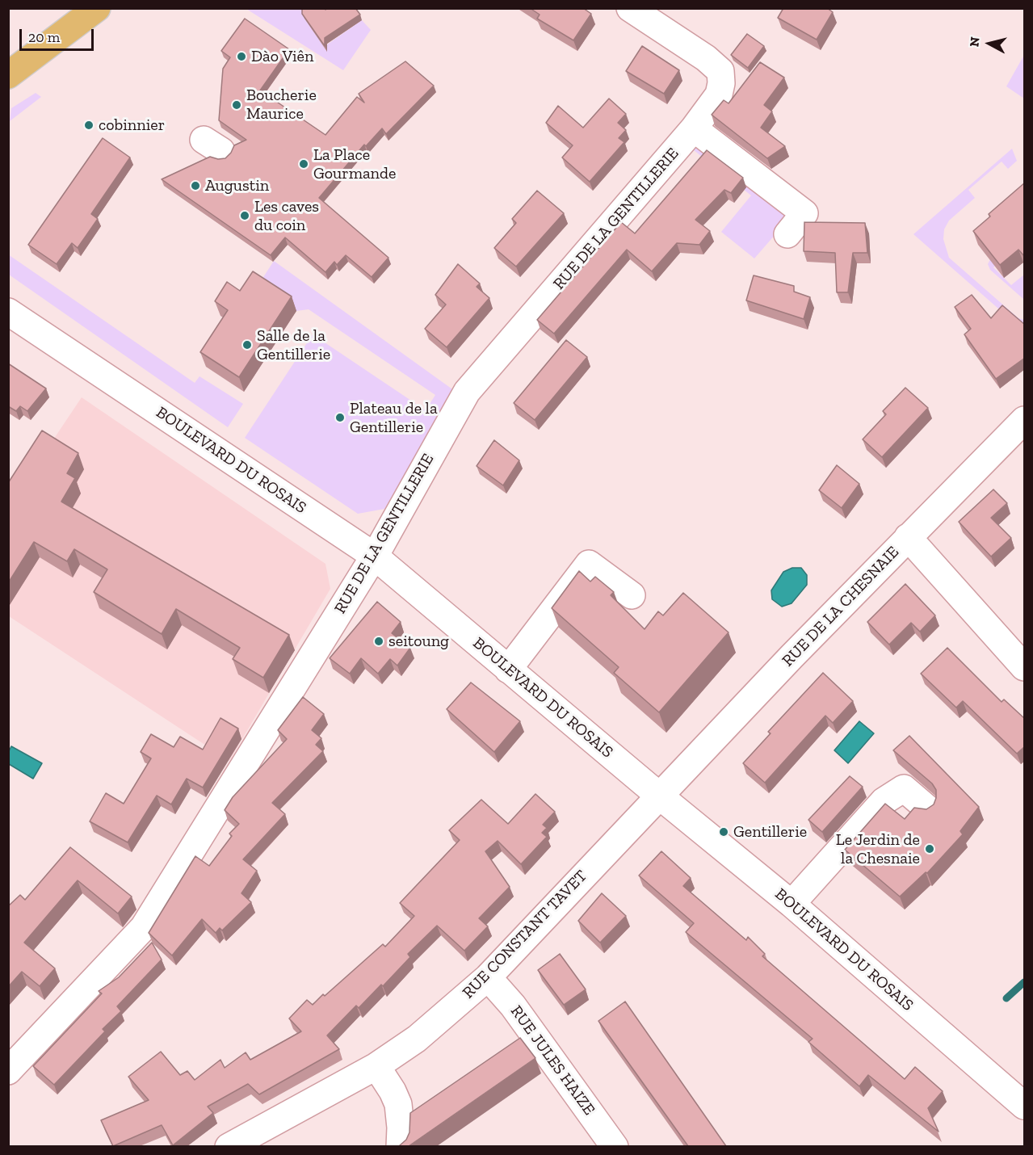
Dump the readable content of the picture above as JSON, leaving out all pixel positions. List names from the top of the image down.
{
  "streets": {
    "street": [
      "RUE DE LA GENTILLERIE",
      "BOULEVARD DU ROSAIS",
      "RUE DE LA CHESNAIE",
      "RUE CONSTANT TAVET",
      "RUE JULES HAIZE"
    ]
  },
  "crossings": [
    ["RUE DE LA GENTILLERIE", "BOULEVARD DU ROSAIS"],
    ["BOULEVARD DU ROSAIS", "RUE DE LA CHESNAIE"],
    ["BOULEVARD DU ROSAIS", "RUE CONSTANT TAVET"],
    ["RUE DE LA CHESNAIE", "RUE CONSTANT TAVET"],
    ["RUE CONSTANT TAVET", "RUE JULES HAIZE"]
  ],
  "places": [
    "Dào Viên",
    "Boucherie Maurice",
    "cobinnier",
    "La Place Gourmande",
    "Augustin",
    "Les caves du coin",
    "Salle de la Gentillerie",
    "Plateau de la Gentillerie",
    "seitoung",
    "Gentillerie",
    "Le Jerdin de la Chesnaie"
  ],
  "scale_bar": "20 m",
  "north": "left"
}
